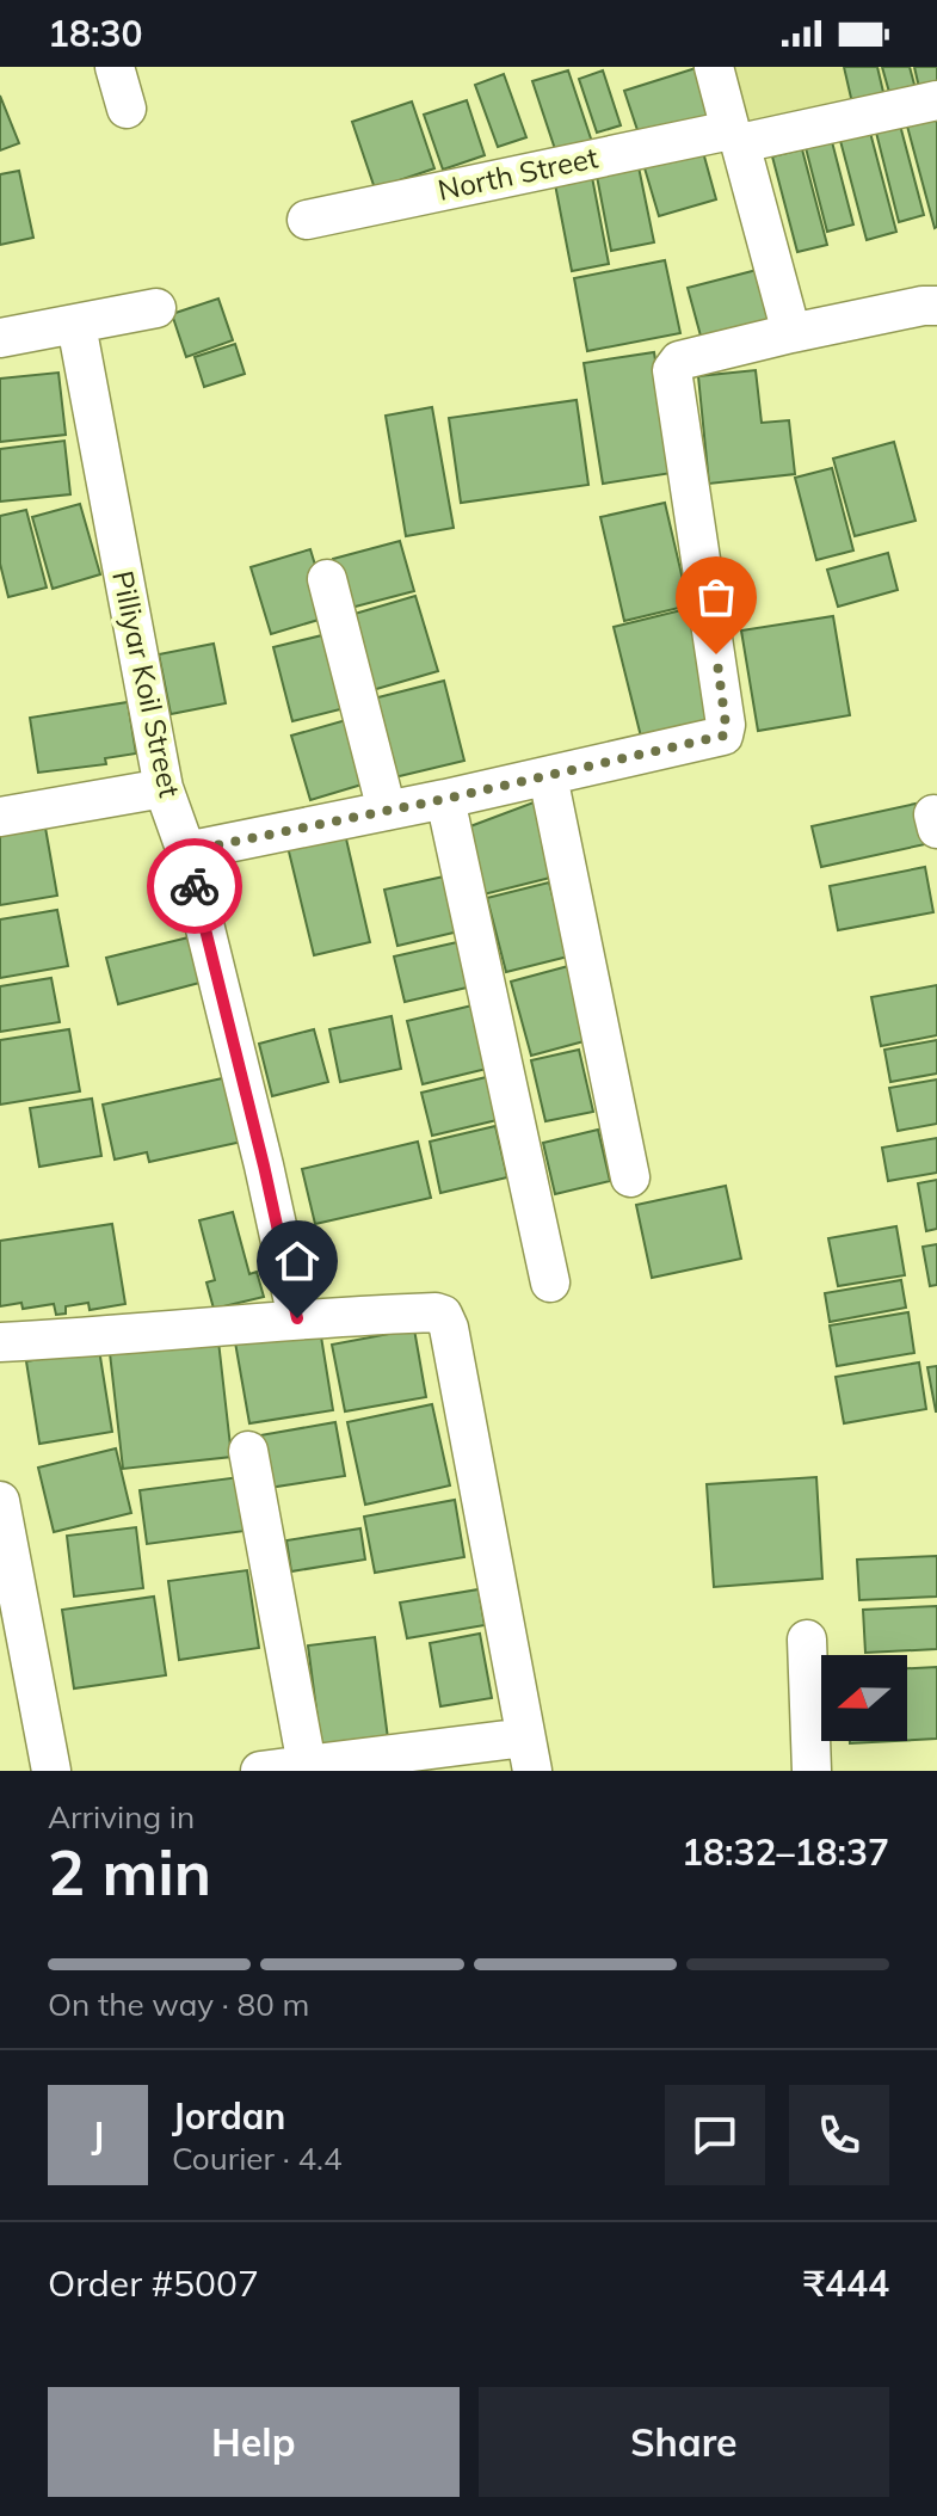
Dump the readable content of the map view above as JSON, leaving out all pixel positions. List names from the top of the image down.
{
  "streets": {
    "street": ["North Street", "Pilliyar Koil Street"]
  },
  "north": "left",
  "page": {
    "status": "18:30",
    "heading": ["2 min", "Arriving in", "18:32–18:37"],
    "panel": [
      "Jordan",
      "Courier · 4.4",
      "Order #5007",
      "₹444"
    ],
    "bar": "On the way · 80 m",
    "round": "J",
    "buttons": ["Help", "Share"]
  }
}
